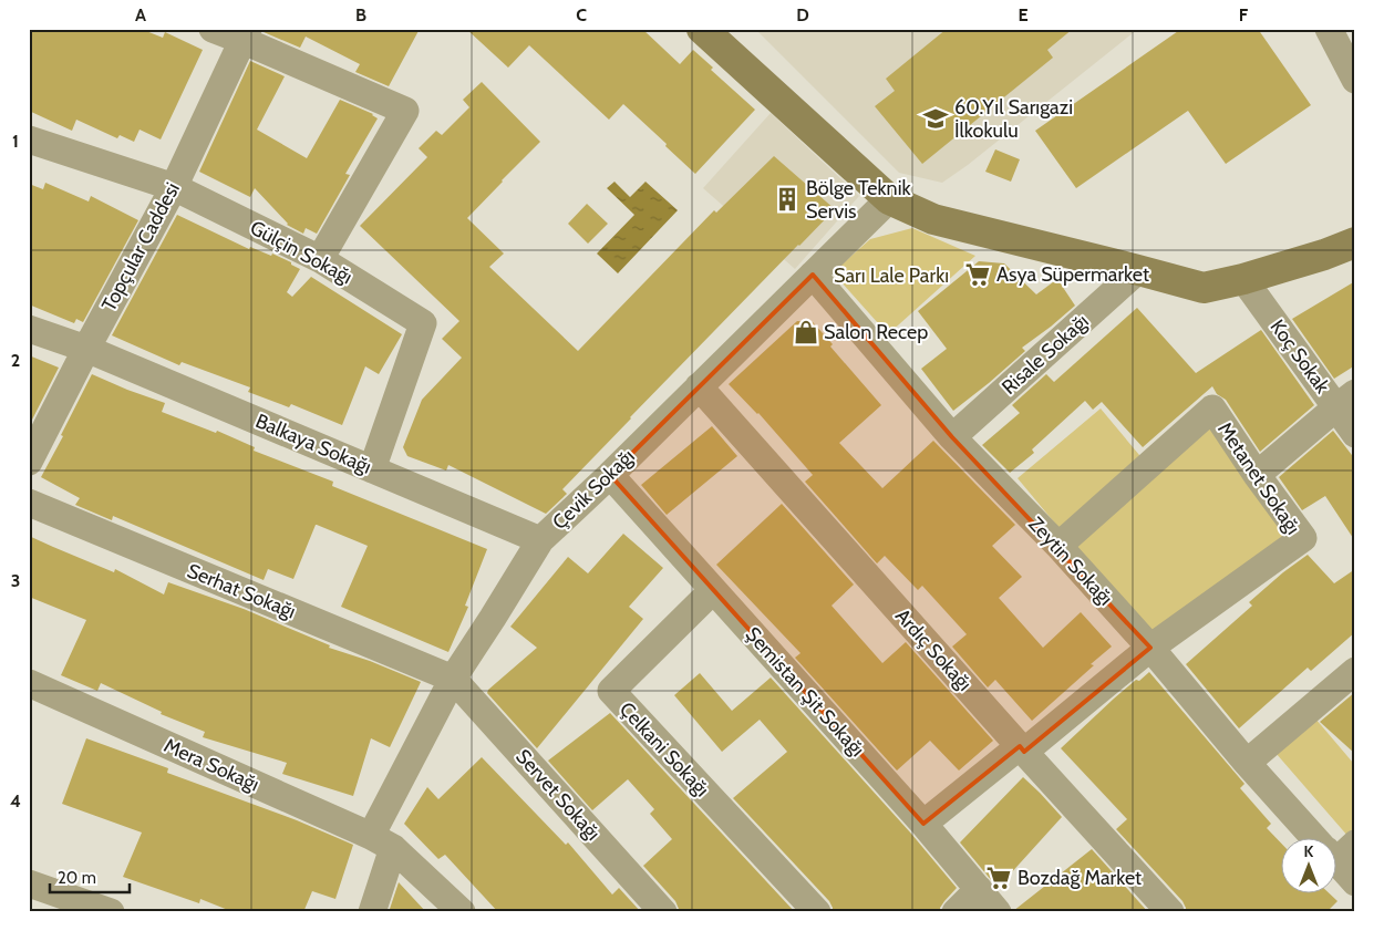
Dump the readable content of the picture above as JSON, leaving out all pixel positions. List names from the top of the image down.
{
  "streets": {
    "street": [
      "Topçular Caddesi",
      "Gülçin Sokağı",
      "Risale Sokağı",
      "Koç Sokak",
      "Balkaya Sokağı",
      "Metanet Sokağı",
      "Çevik Sokağı",
      "Zeytin Sokağı",
      "Serhat Sokağı",
      "Ardıç Sokağı",
      "Şemistan Şit Sokağı",
      "Çelkani Sokağı",
      "Mera Sokağı",
      "Servet Sokağı"
    ]
  },
  "crossings": [
    ["Topçular Caddesi", "Gülçin Sokağı"],
    ["Topçular Caddesi", "Balkaya Sokağı"],
    ["Gülçin Sokağı", "Balkaya Sokağı"],
    ["Risale Sokağı", "Zeytin Sokağı"],
    ["Balkaya Sokağı", "Çevik Sokağı"],
    ["Metanet Sokağı", "Zeytin Sokağı"],
    ["Metanet Sokağı", "Ardıç Sokağı"],
    ["Metanet Sokağı", "Şemistan Şit Sokağı"],
    ["Çevik Sokağı", "Zeytin Sokağı"],
    ["Çevik Sokağı", "Serhat Sokağı"],
    ["Çevik Sokağı", "Ardıç Sokağı"],
    ["Çevik Sokağı", "Şemistan Şit Sokağı"],
    ["Çevik Sokağı", "Mera Sokağı"],
    ["Çevik Sokağı", "Servet Sokağı"],
    ["Serhat Sokağı", "Servet Sokağı"],
    ["Şemistan Şit Sokağı", "Çelkani Sokağı"]
  ],
  "parks": ["Sarı Lale Parkı"],
  "places": {
    "school or university": ["60.Yıl Sarıgazi İlkokulu"],
    "building": ["Bölge Teknik Servis"],
    "supermarket": ["Asya Süpermarket", "Bozdağ Market"],
    "shop": ["Salon Recep"]
  },
  "scale_bar": "20 m",
  "north": "top",
  "grid": {
    "columns": [
      "A",
      "B",
      "C",
      "D",
      "E",
      "F"
    ],
    "rows": [
      "1",
      "2",
      "3",
      "4"
    ]
  }
}
